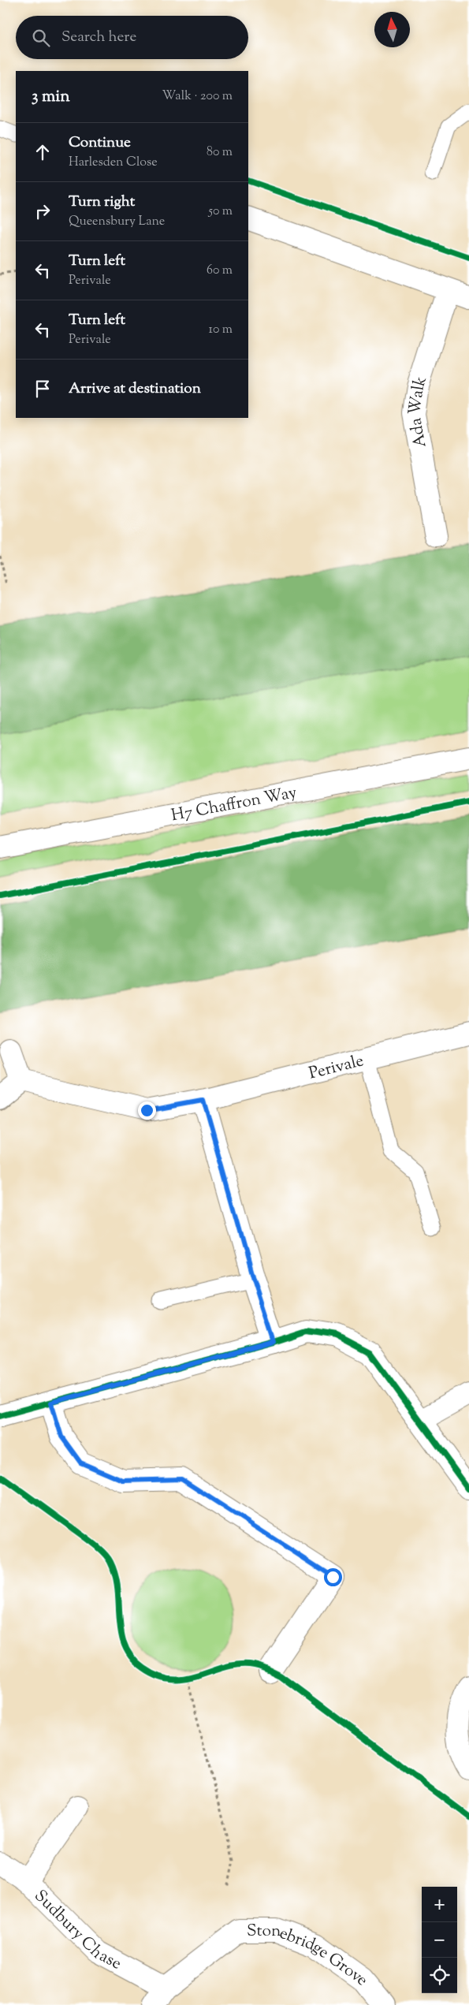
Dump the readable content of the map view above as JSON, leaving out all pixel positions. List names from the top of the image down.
{
  "streets": {
    "street": [
      "Ada Walk",
      "H7 Chaffron Way",
      "Perivale",
      "Sudbury Chase",
      "Stonebridge Grove"
    ]
  },
  "crossings": [
    ["Sudbury Chase", "Stonebridge Grove"]
  ],
  "north": "top",
  "page": {
    "search": "Search here",
    "heading": ["3 min", "Walk · 200 m"],
    "list": [
      ["Continue", "Harlesden Close", "80 m"],
      ["Turn right", "Queensbury Lane", "50 m"],
      ["Turn left", "Perivale", "60 m"],
      ["Turn left", "Perivale", "10 m"],
      "Arrive at destination"
    ],
    "map_buttons": ["+", "−"]
  }
}
